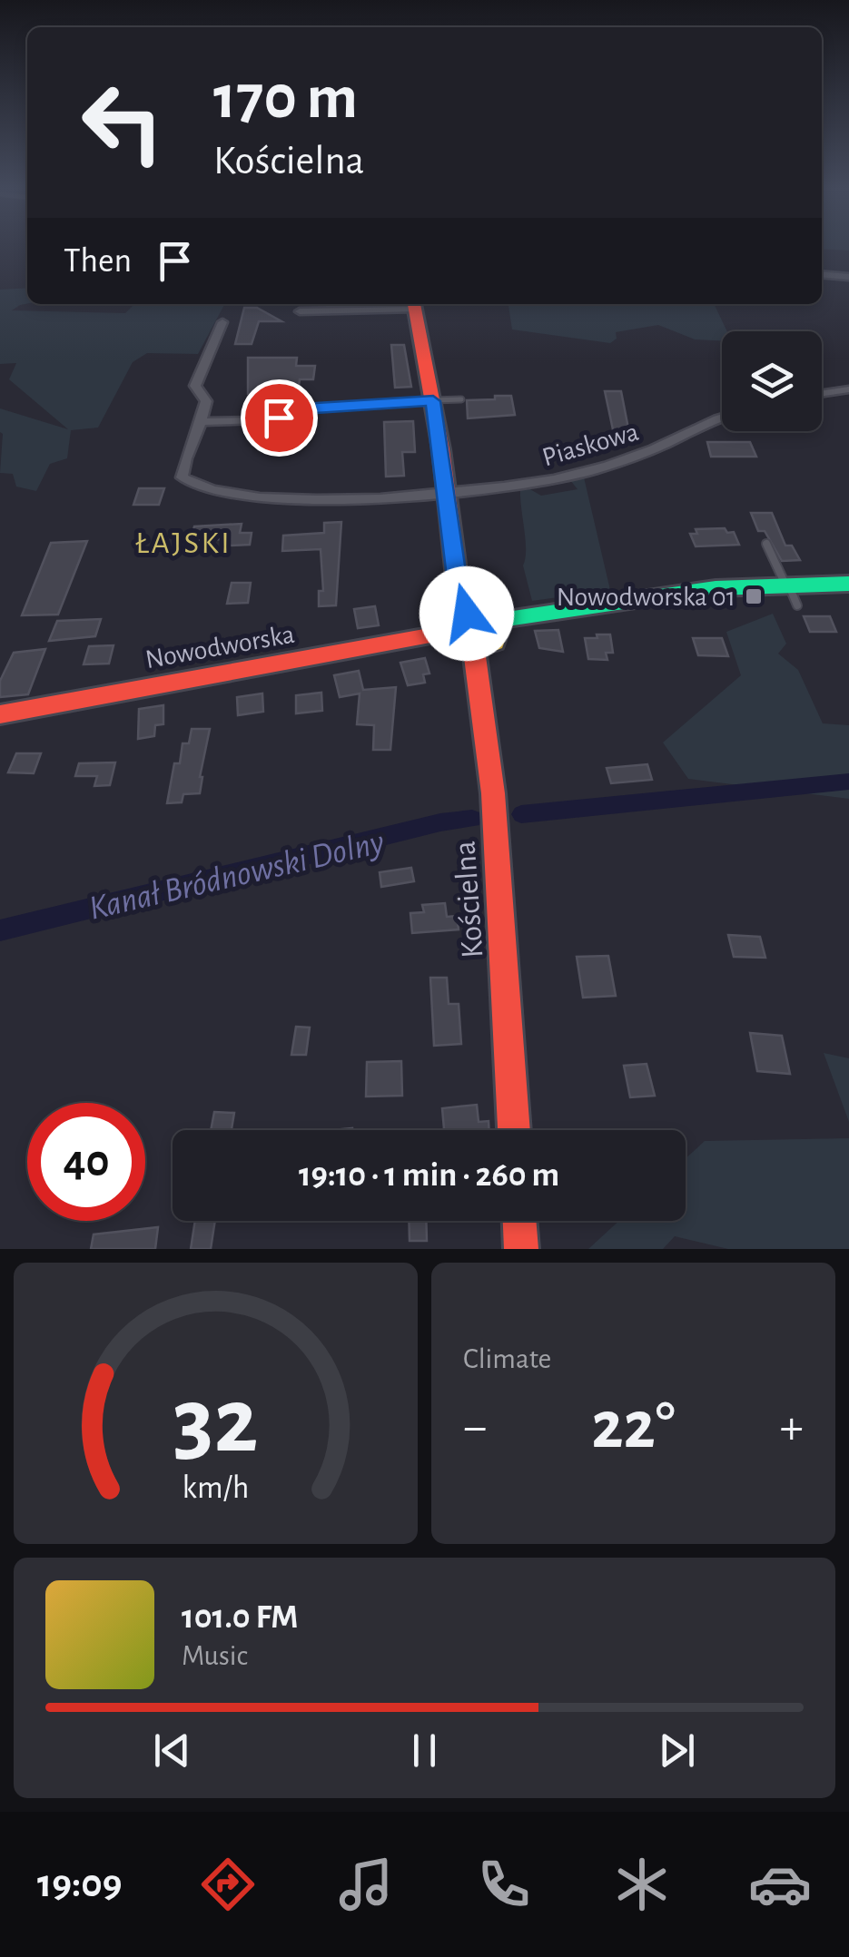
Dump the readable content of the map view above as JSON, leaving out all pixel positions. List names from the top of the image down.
{
  "streets": {
    "street": ["Piaskowa", "Nowodworska", "Kościelna"]
  },
  "crossings": [
    ["Nowodworska", "Kościelna"]
  ],
  "districts": ["ŁAJSKI"],
  "water": ["Kanał Bródnowski Dolny"],
  "places": {
    "transit": ["Nowodworska 01"]
  },
  "page": {
    "turn": ["170 m", "Kościelna"],
    "then": "Then",
    "limit": "40",
    "trip": "19:10 · 1 min · 260 m",
    "tile": "Climate",
    "heat": ["−", "22°", "+"],
    "song": ["101.0 FM", "Music"],
    "tabs": "19:09",
    "gauge": ["32", "km/h"]
  }
}
